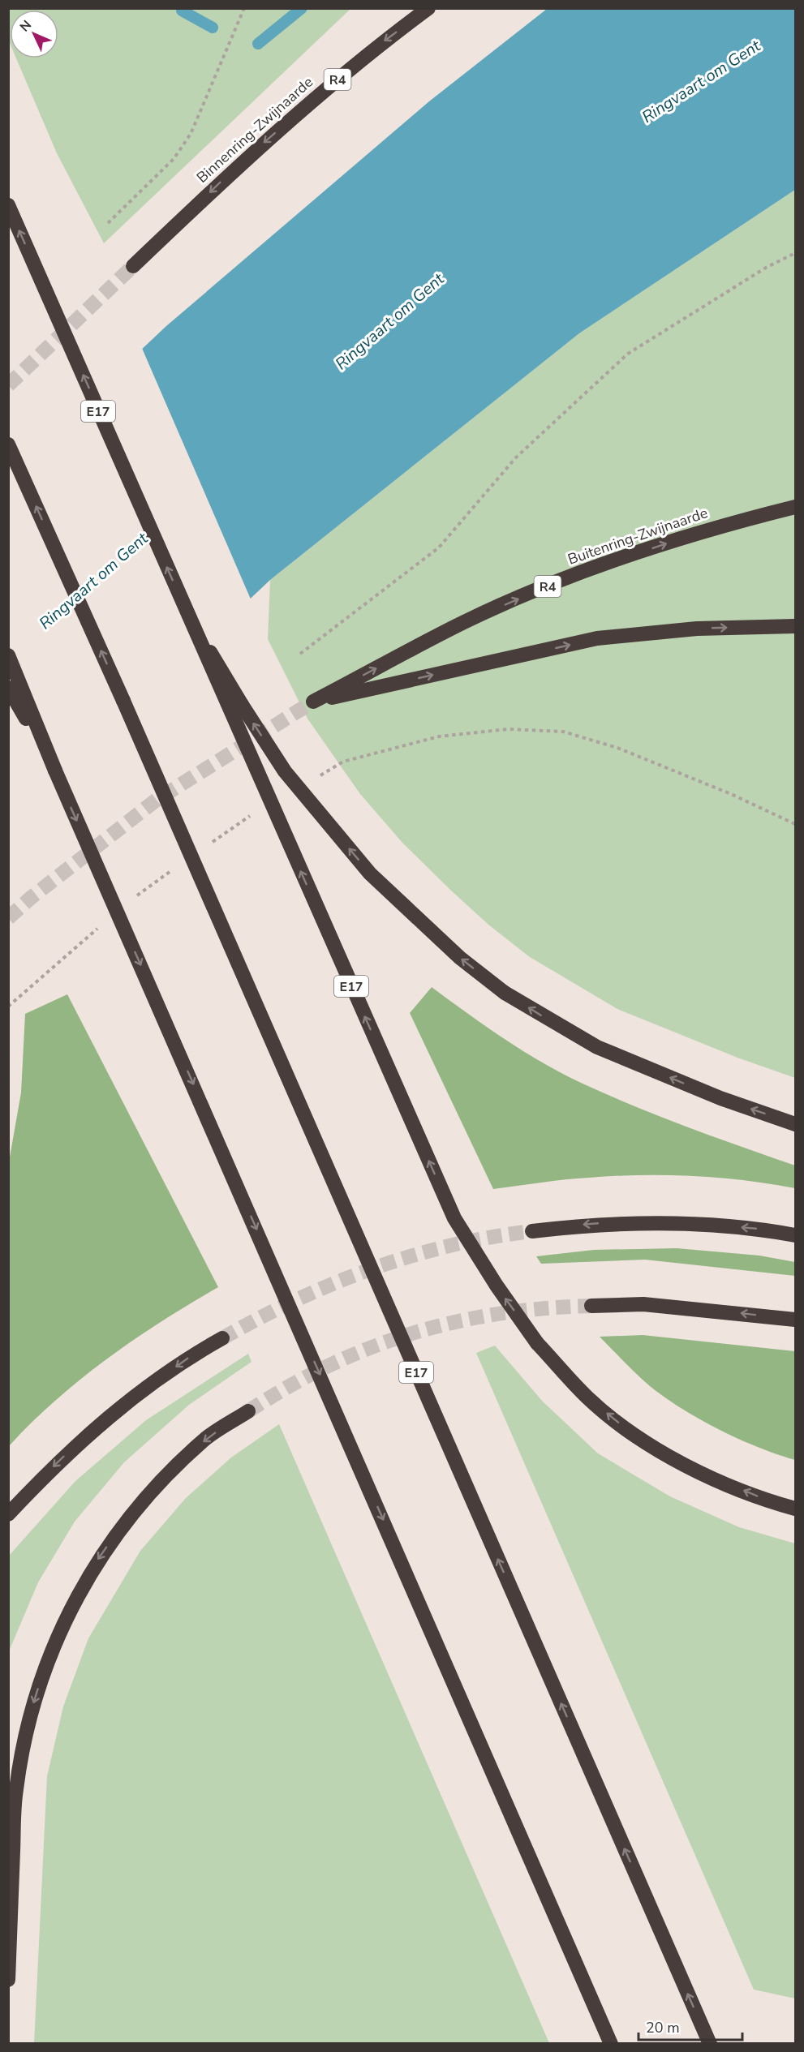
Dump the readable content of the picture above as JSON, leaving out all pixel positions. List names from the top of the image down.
{
  "streets": {
    "highway": [
      "R4",
      "Binnenring-Zwijnaarde",
      "E17",
      "Buitenring-Zwijnaarde"
    ]
  },
  "one_way": ["Binnenring-Zwijnaarde"],
  "water": ["Ringvaart om Gent"],
  "scale_bar": "20 m",
  "north": "top left"
}
